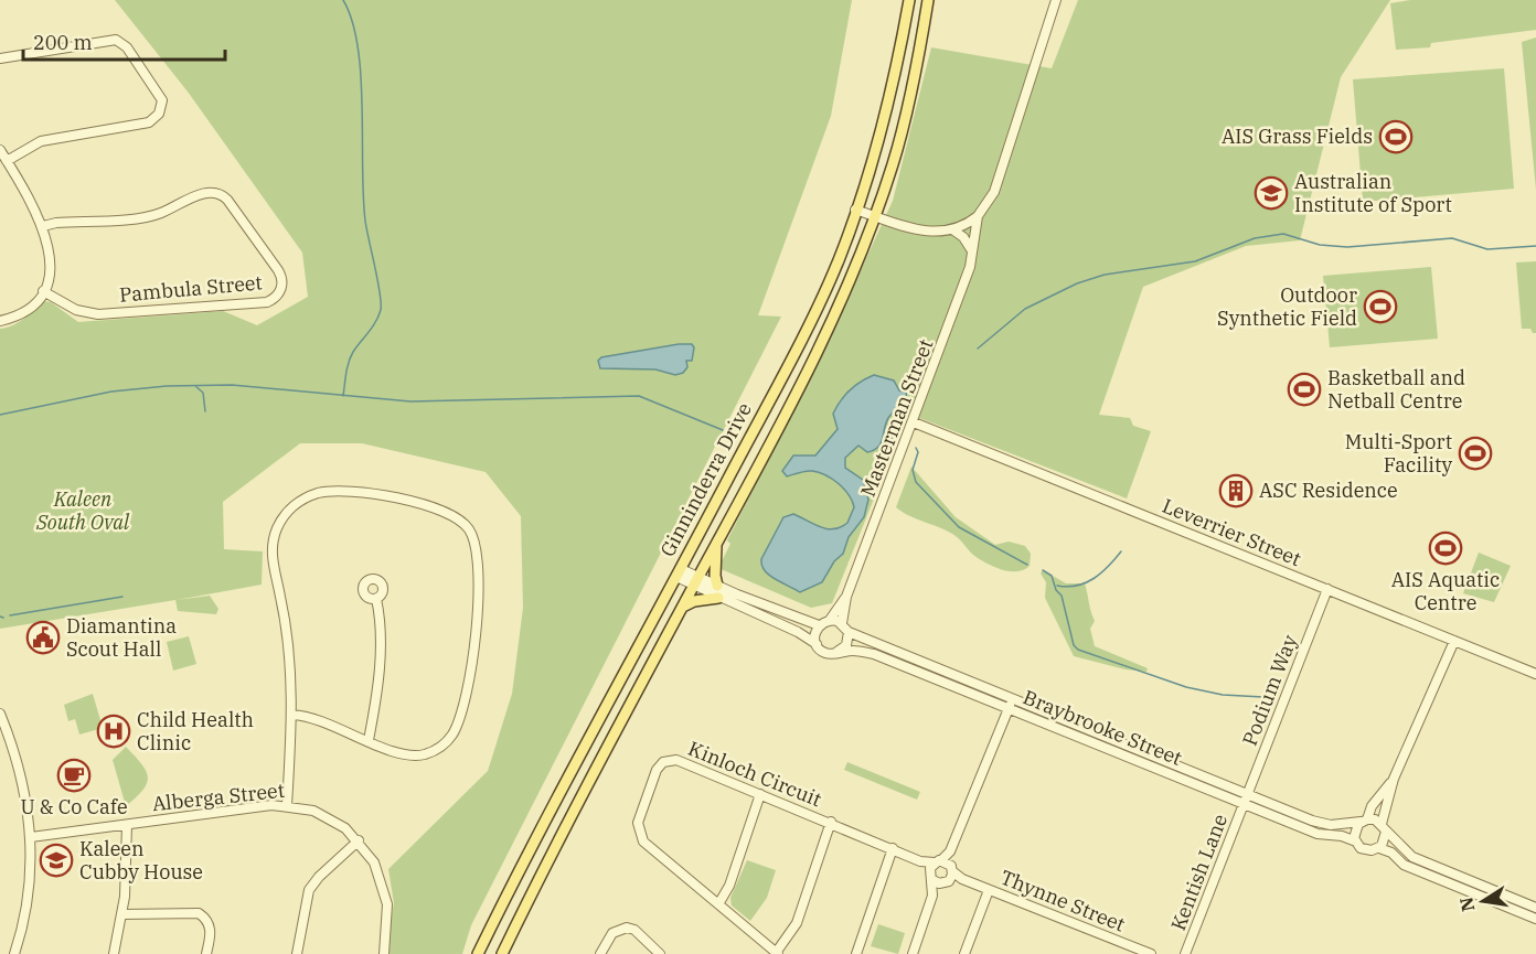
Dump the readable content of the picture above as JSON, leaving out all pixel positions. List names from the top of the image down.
{
  "streets": {
    "main road": ["Ginninderra Drive"],
    "street": [
      "Pambula Street",
      "Masterman Street",
      "Leverrier Street",
      "Podium Way",
      "Braybrooke Street",
      "Kinloch Circuit",
      "Alberga Street",
      "Kentish Lane",
      "Thynne Street"
    ]
  },
  "crossings": [
    ["Masterman Street", "Leverrier Street"],
    ["Masterman Street", "Braybrooke Street"],
    ["Leverrier Street", "Podium Way"],
    ["Podium Way", "Braybrooke Street"],
    ["Podium Way", "Kentish Lane"],
    ["Braybrooke Street", "Kentish Lane"],
    ["Kinloch Circuit", "Thynne Street"]
  ],
  "parks": ["Kaleen South Oval"],
  "places": {
    "sports": [
      "AIS Grass Fields",
      "Outdoor Synthetic Field",
      "Basketball and Netball Centre",
      "Multi-Sport Facility",
      "AIS Aquatic Centre"
    ],
    "school or university": ["Australian Institute of Sport", "Kaleen Cubby House"],
    "building": ["ASC Residence"],
    "public building": ["Diamantina Scout Hall"],
    "hospital": ["Child Health Clinic"],
    "cafe": ["U & Co Cafe"]
  },
  "scale_bar": "200 m",
  "north": "left"
}
